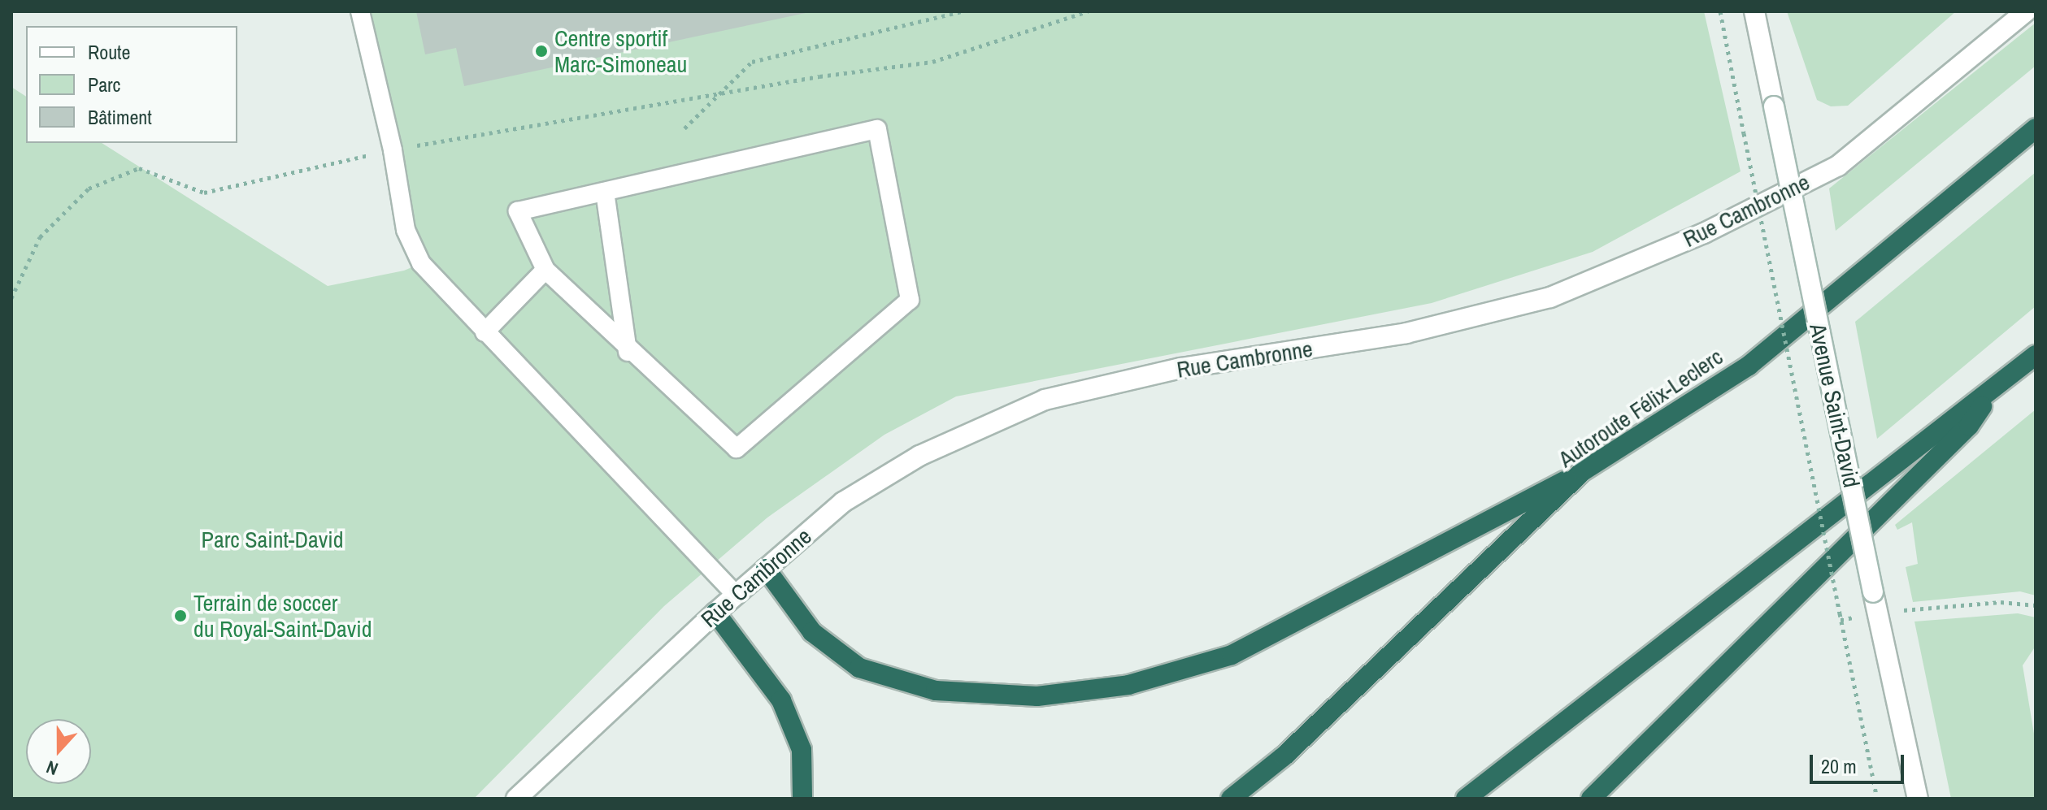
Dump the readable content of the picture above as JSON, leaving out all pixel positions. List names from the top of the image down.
{
  "streets": {
    "highway": ["Autoroute Félix-Leclerc"],
    "street": ["Rue Cambronne", "Avenue Saint-David"]
  },
  "parks": ["Parc Saint-David"],
  "places": ["Centre sportif Marc-Simoneau", "Terrain de soccer du Royal-Saint-David"],
  "legend": ["Route", "Parc", "Bâtiment"],
  "scale_bar": "20 m",
  "north": "bottom"
}
